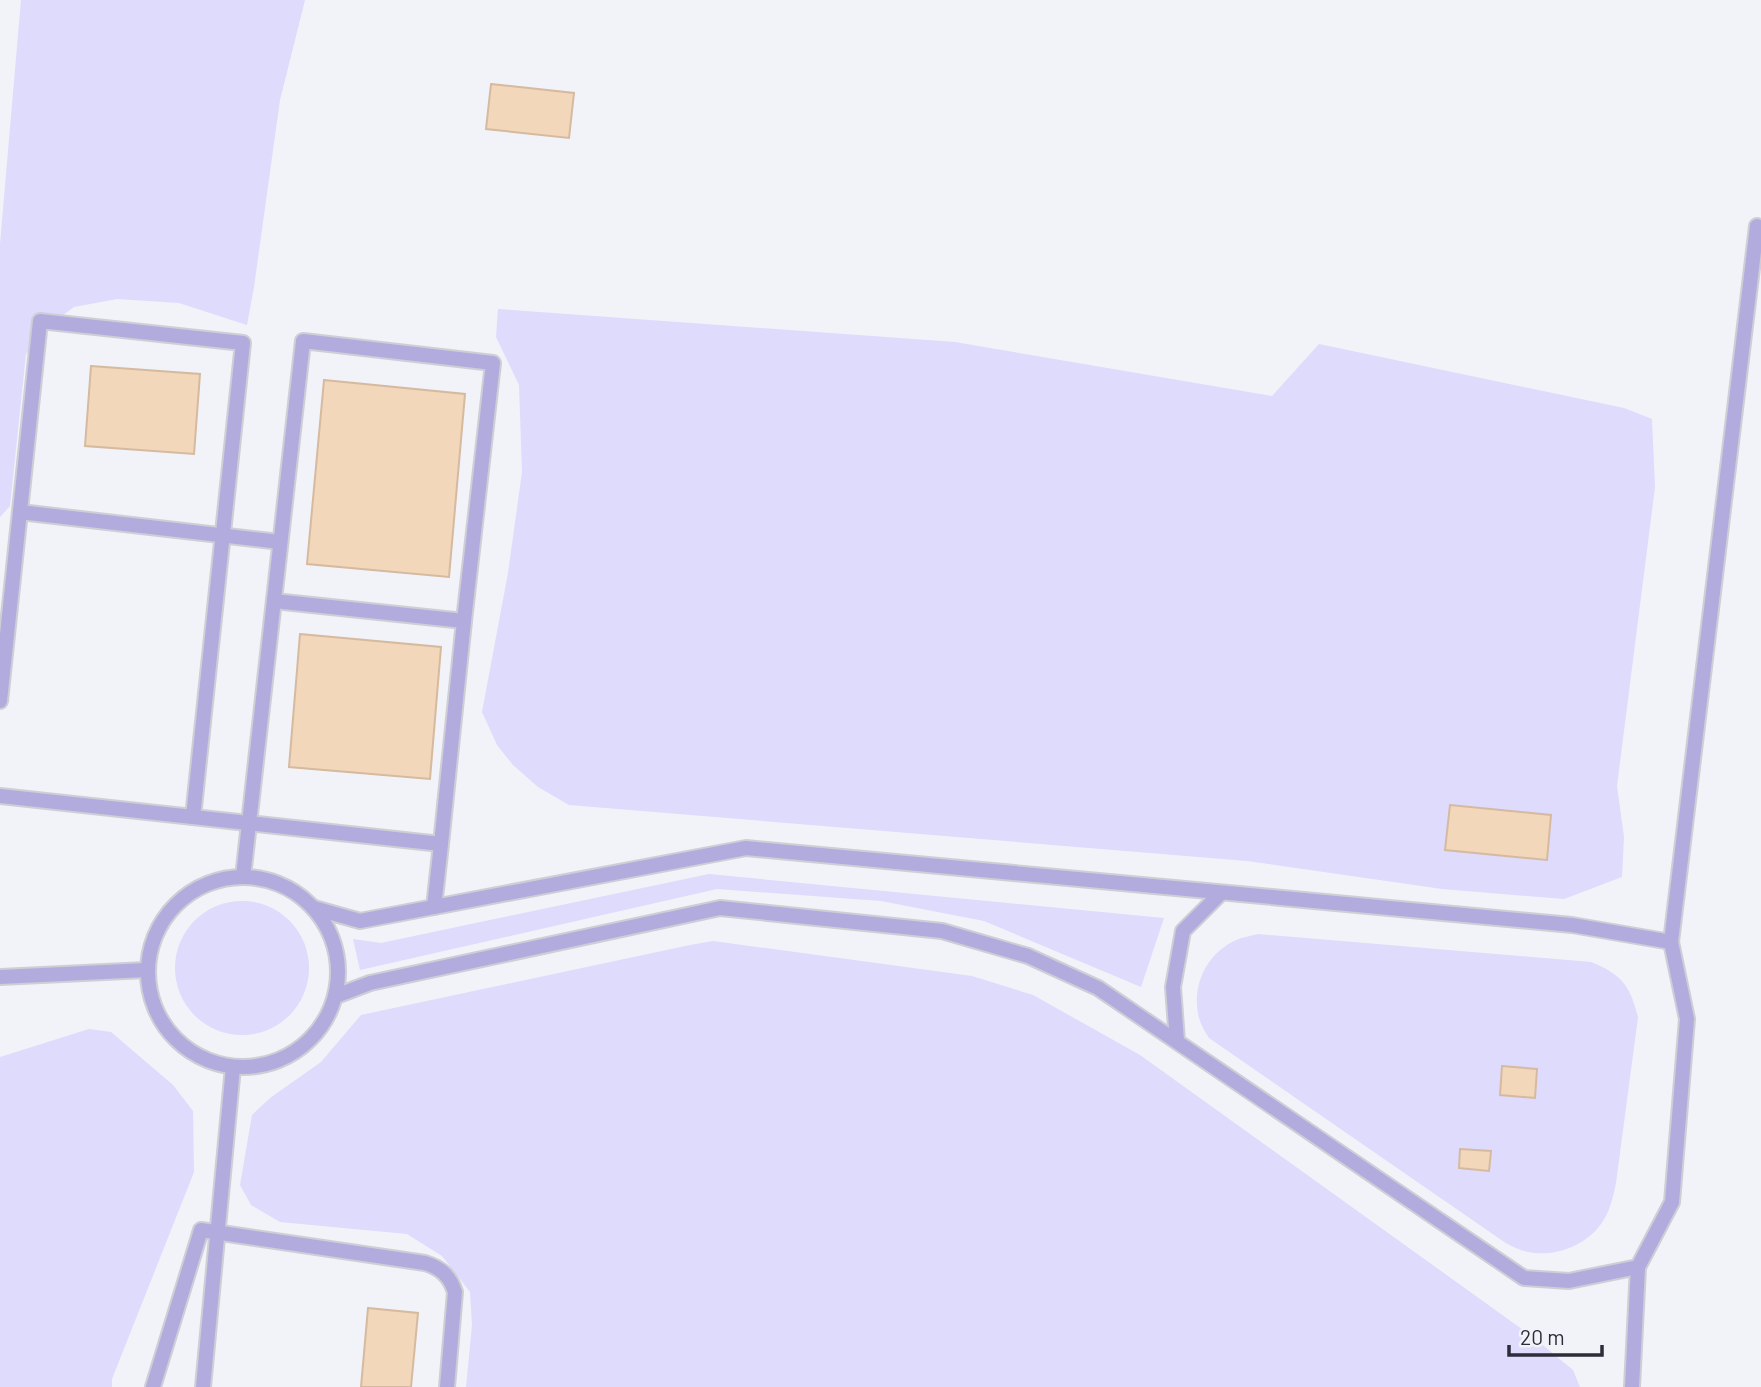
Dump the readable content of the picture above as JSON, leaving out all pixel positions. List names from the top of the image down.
{
  "scale_bar": "20 m"
}
